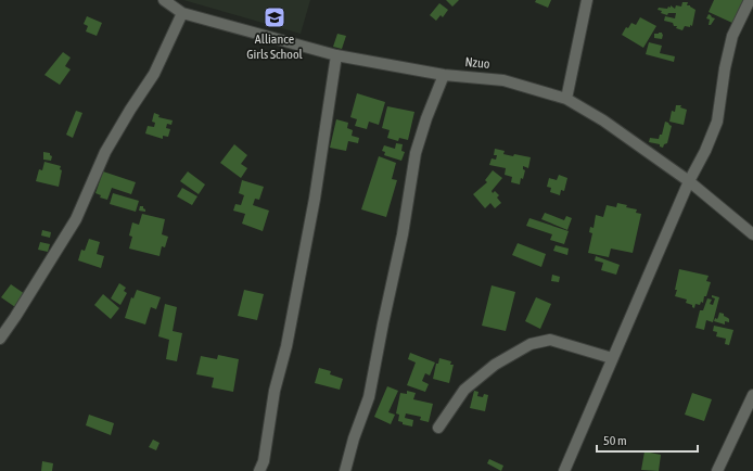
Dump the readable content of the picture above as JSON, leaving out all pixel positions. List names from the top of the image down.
{
  "streets": {
    "street": ["Nzuo"]
  },
  "places": {
    "school or university": ["Alliance Girls School"]
  },
  "scale_bar": "50 m"
}
